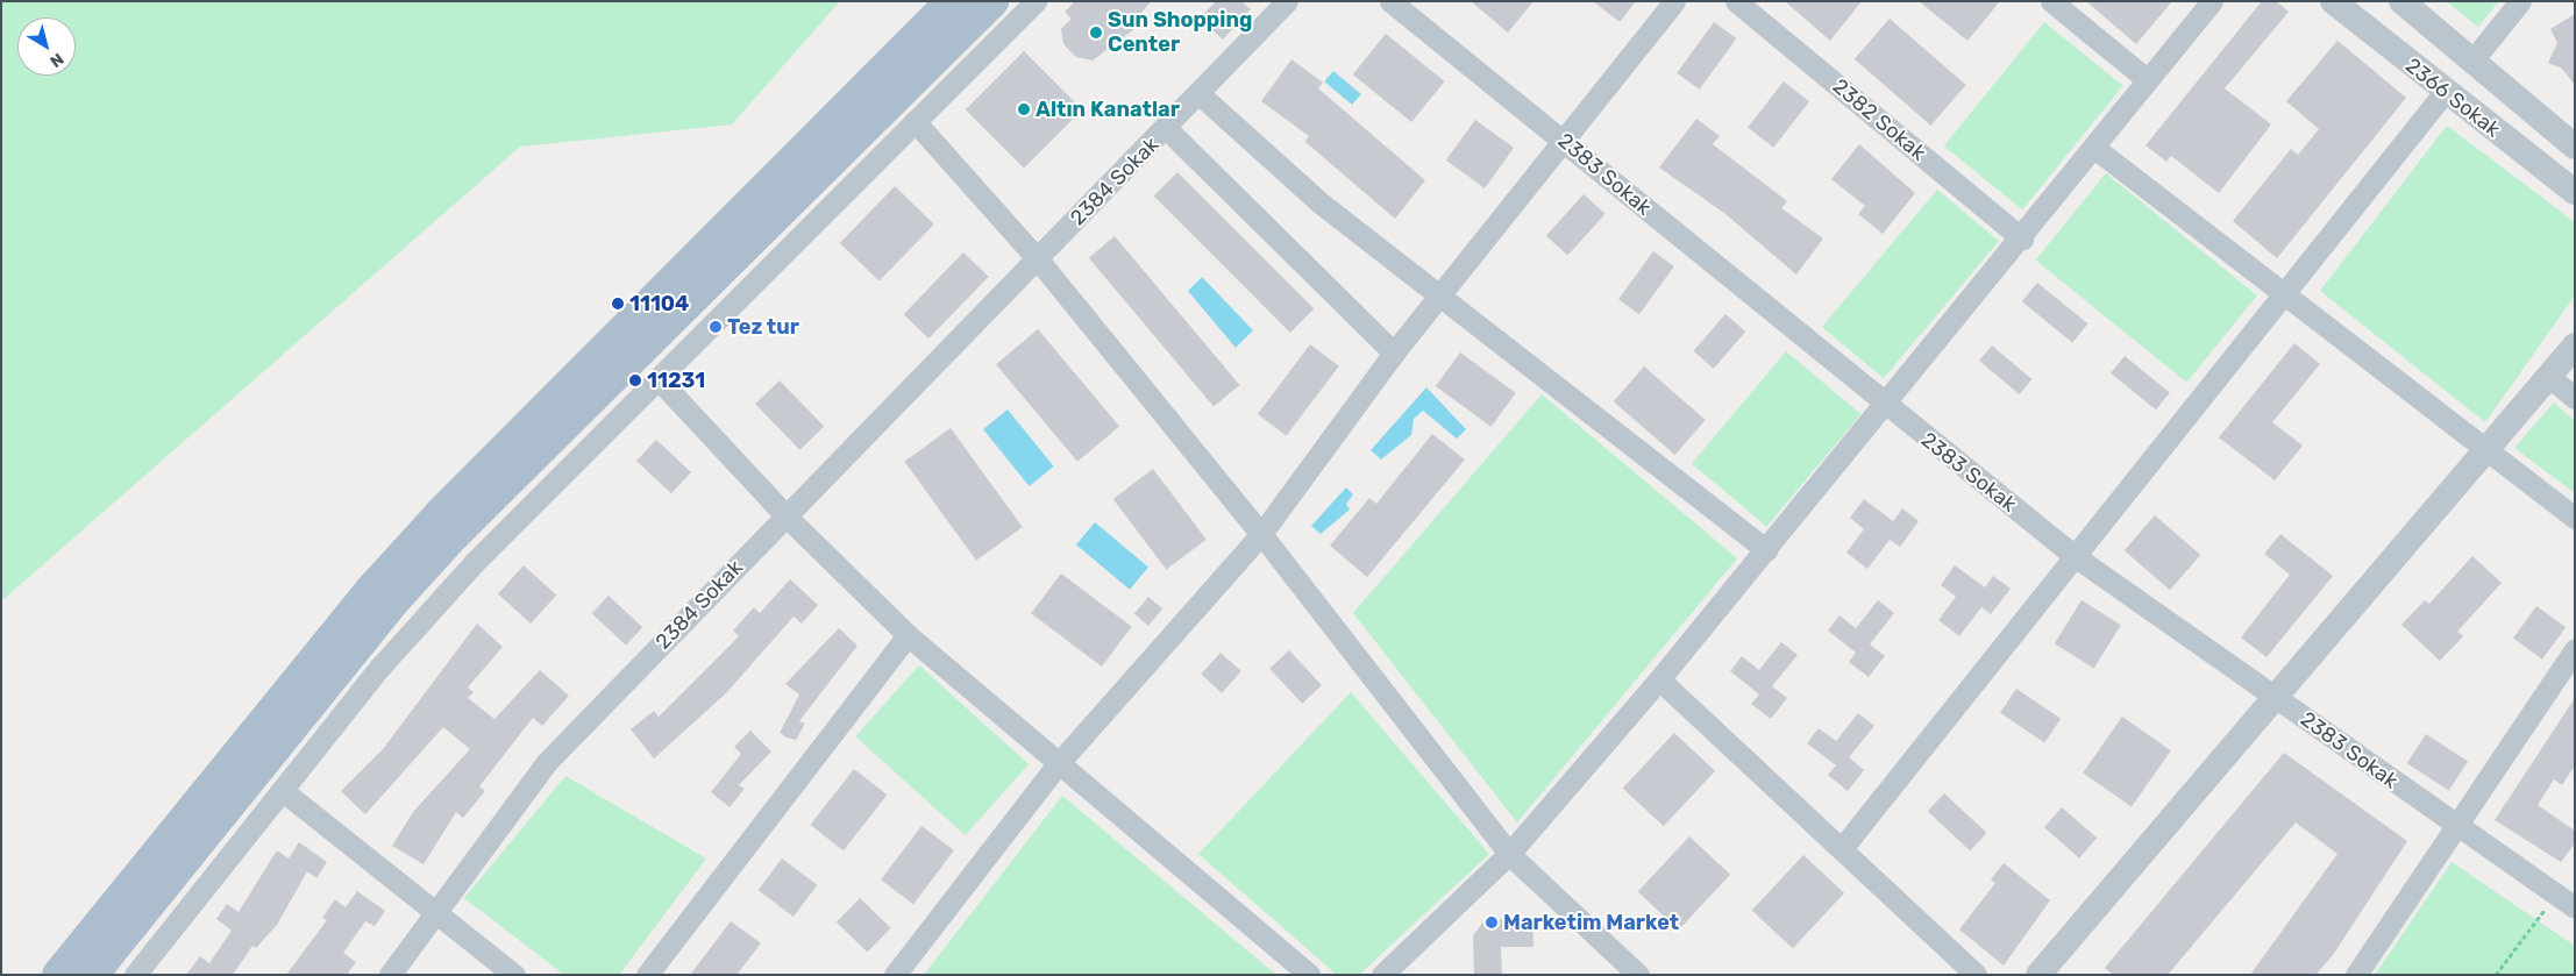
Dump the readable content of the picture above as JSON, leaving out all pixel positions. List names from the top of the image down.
{
  "streets": {
    "street": [
      "2366 Sokak",
      "2382 Sokak",
      "2383 Sokak",
      "2384 Sokak"
    ]
  },
  "places": [
    "Sun Shopping Center",
    "Altın Kanatlar",
    "11104",
    "Tez tur",
    "11231",
    "Marketim Market"
  ],
  "north": "bottom right"
}
